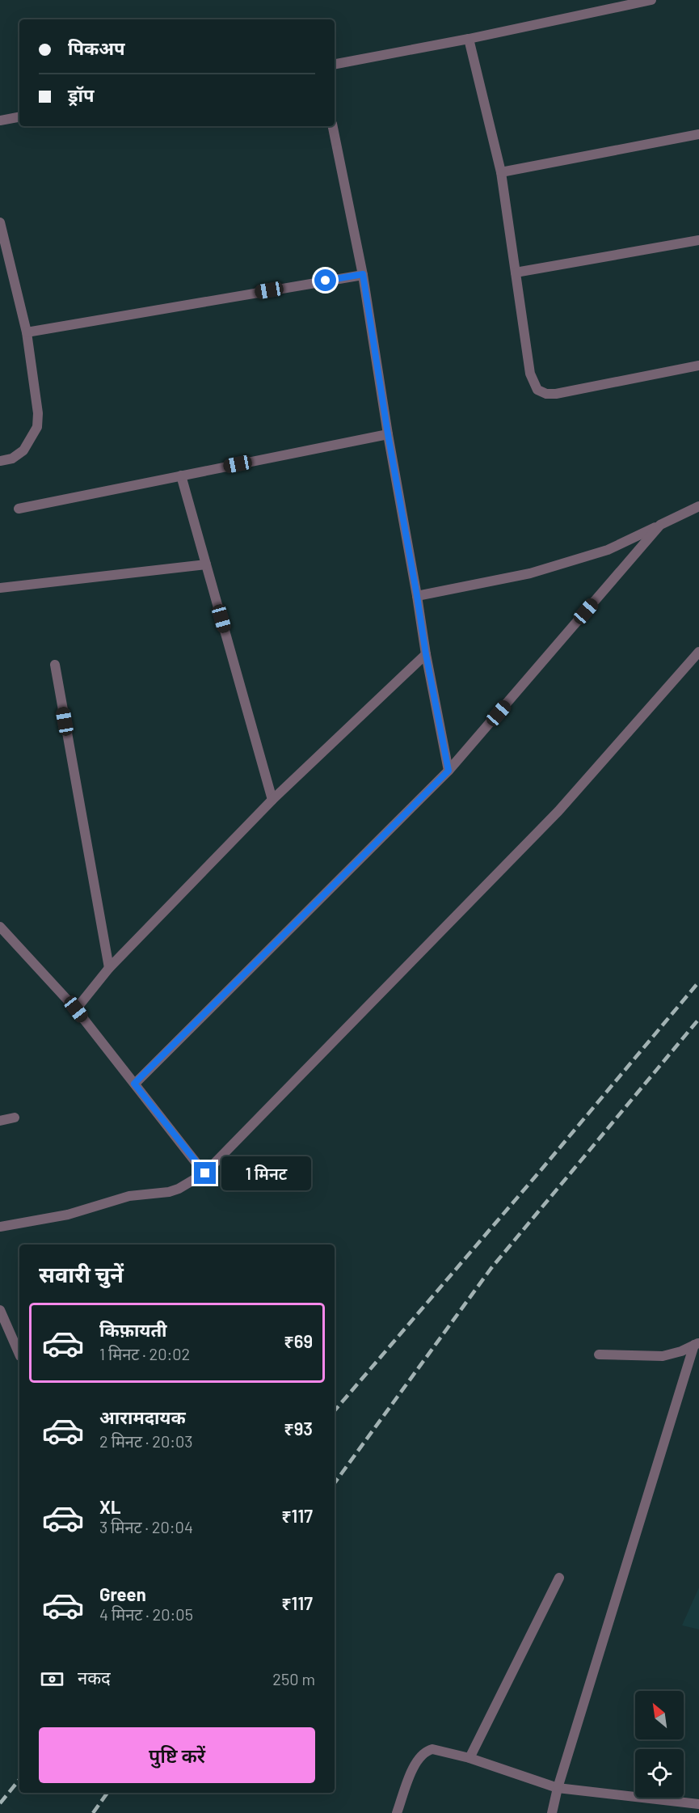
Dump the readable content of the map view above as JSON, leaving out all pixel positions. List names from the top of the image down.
{
  "north": "top left",
  "page": {
    "banner": ["पिकअप", "ड्रॉप"],
    "bubble": "1 मिनट",
    "heading": "सवारी चुनें",
    "list": [
      {
        "name": "किफ़ायती",
        "note": "1 मिनट · 20:02",
        "value": "₹69"
      },
      {
        "name": "आरामदायक",
        "note": "2 मिनट · 20:03",
        "value": "₹93"
      },
      {
        "name": "XL",
        "note": "3 मिनट · 20:04",
        "value": "₹117"
      },
      {
        "name": "Green",
        "note": "4 मिनट · 20:05",
        "value": "₹117"
      }
    ],
    "pay": ["नकद", "250 m"],
    "buttons": "पुष्टि करें"
  }
}
